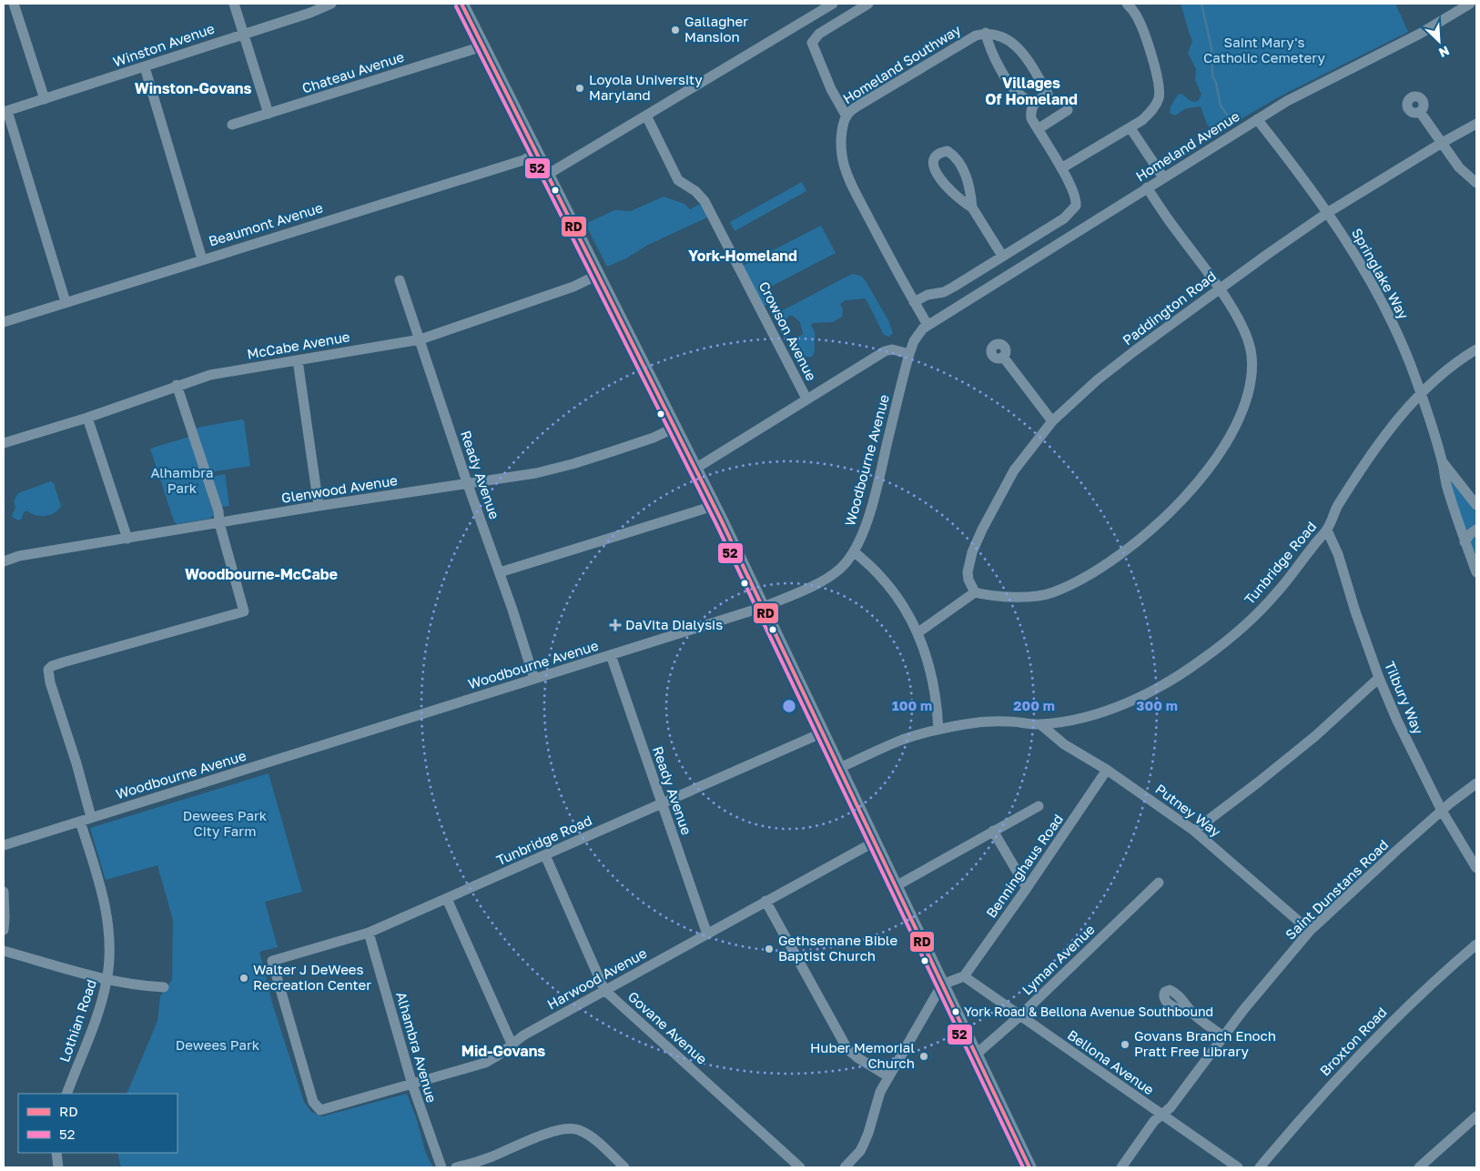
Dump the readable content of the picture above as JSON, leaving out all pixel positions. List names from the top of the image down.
{
  "streets": {
    "street": [
      "Winston Avenue",
      "Homeland Southway",
      "Chateau Avenue",
      "Homeland Avenue",
      "Beaumont Avenue",
      "Springlake Way",
      "Paddington Road",
      "Crowson Avenue",
      "McCabe Avenue",
      "Woodbourne Avenue",
      "Ready Avenue",
      "Glenwood Avenue",
      "Tunbridge Road",
      "Tilbury Way",
      "Putney Way",
      "Benninghaus Road",
      "Saint Dunstans Road",
      "Lyman Avenue",
      "Harwood Avenue",
      "Lothian Road",
      "Govane Avenue",
      "Broxton Road",
      "Alhambra Avenue",
      "Bellona Avenue"
    ]
  },
  "crossings": [
    ["Homeland Avenue", "Springlake Way"],
    ["Homeland Avenue", "Woodbourne Avenue"],
    ["Springlake Way", "Paddington Road"],
    ["Springlake Way", "Tunbridge Road"],
    ["McCabe Avenue", "Ready Avenue"],
    ["Woodbourne Avenue", "Ready Avenue"],
    ["Woodbourne Avenue", "Lothian Road"],
    ["Ready Avenue", "Glenwood Avenue"],
    ["Ready Avenue", "Tunbridge Road"],
    ["Ready Avenue", "Harwood Avenue"],
    ["Tunbridge Road", "Tilbury Way"],
    ["Tunbridge Road", "Putney Way"],
    ["Tunbridge Road", "Harwood Avenue"],
    ["Tunbridge Road", "Govane Avenue"],
    ["Tunbridge Road", "Alhambra Avenue"],
    ["Tilbury Way", "Saint Dunstans Road"],
    ["Putney Way", "Benninghaus Road"],
    ["Putney Way", "Saint Dunstans Road"],
    ["Benninghaus Road", "Bellona Avenue"],
    ["Saint Dunstans Road", "Bellona Avenue"],
    ["Lyman Avenue", "Bellona Avenue"],
    ["Harwood Avenue", "Govane Avenue"],
    ["Harwood Avenue", "Alhambra Avenue"]
  ],
  "districts": [
    "Villages Of Homeland",
    "Winston-Govans",
    "York-Homeland",
    "Woodbourne-McCabe",
    "Mid-Govans"
  ],
  "parks": [
    "Saint Mary's Catholic Cemetery",
    "Alhambra Park",
    "Dewees Park City Farm",
    "Dewees Park"
  ],
  "places": {
    "other": [
      "Gallagher Mansion",
      "Loyola University Maryland",
      "Gethsemane Bible Baptist Church",
      "Walter J DeWees Recreation Center",
      "York Road & Bellona Avenue Southbound",
      "Govans Branch Enoch Pratt Free Library",
      "Huber Memorial Church"
    ],
    "health": ["DaVita Dialysis"]
  },
  "lines": ["transit line RD", "transit line 52"],
  "legend": ["RD", "52"],
  "north": "bottom right",
  "rings": ["100 m", "200 m", "300 m"]
}
